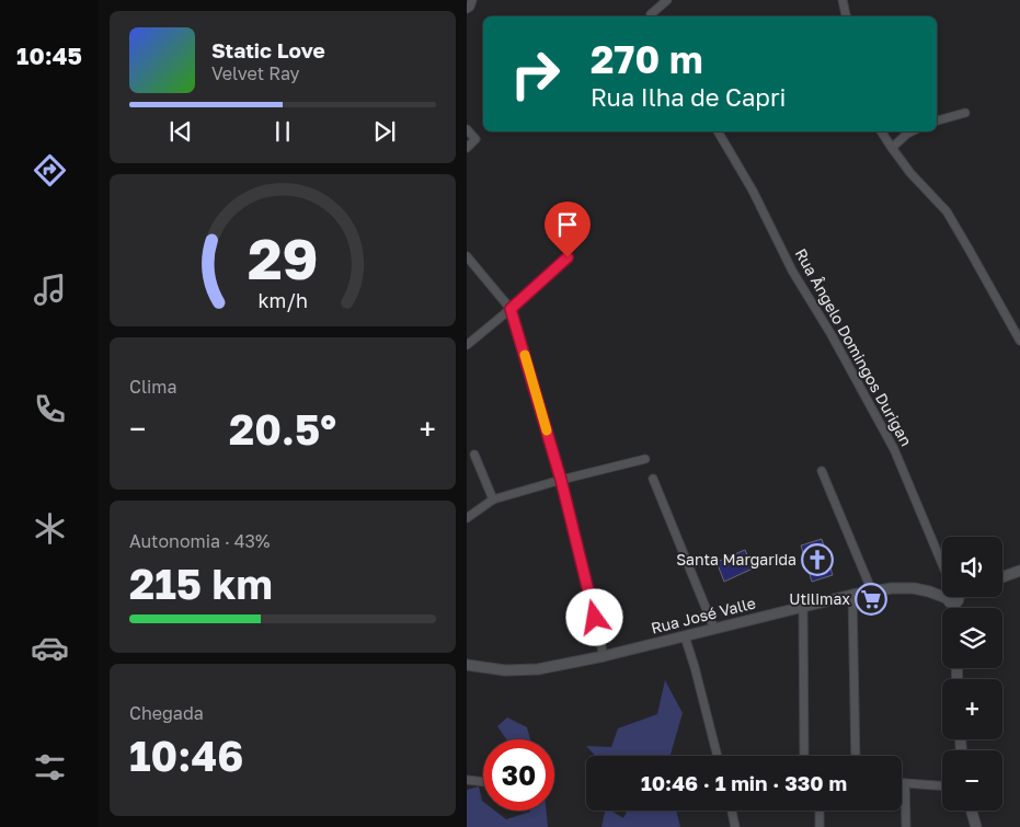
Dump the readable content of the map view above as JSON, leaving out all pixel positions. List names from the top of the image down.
{
  "streets": {
    "street": ["Rua Ângelo Domingos Durigan", "Rua José Valle"]
  },
  "places": {
    "church": ["Santa Margarida"],
    "supermarket": ["Utilimax"]
  },
  "page": {
    "tabs": "10:45",
    "turn": ["270 m", "Rua Ilha de Capri"],
    "song": ["Static Love", "Velvet Ray"],
    "tile": [
      "Clima",
      ["Autonomia · 43%", "215 km"],
      ["Chegada", "10:46"]
    ],
    "heat": ["−", "20.5°", "+"],
    "map_buttons": ["+", "−"],
    "limit": "30",
    "trip": "10:46 · 1 min · 330 m",
    "gauge": ["29", "km/h"]
  }
}
